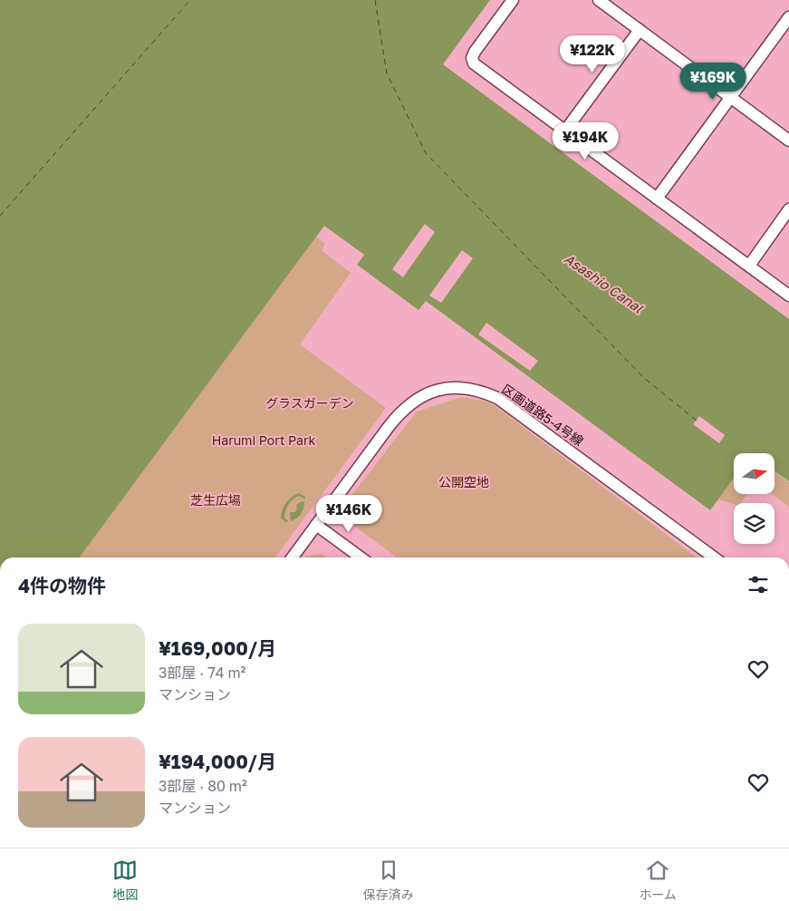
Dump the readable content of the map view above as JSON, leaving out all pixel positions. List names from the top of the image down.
{
  "streets": {
    "street": ["区画道路5-4号線"]
  },
  "water": ["Asashio Canal"],
  "parks": [
    "グラスガーデン",
    "Harumi Port Park",
    "公開空地",
    "芝生広場"
  ],
  "north": "right",
  "page": {
    "price": [
      "¥122K",
      "¥169K",
      "¥194K",
      "¥146K"
    ],
    "heading": "4件の物件",
    "list": [
      {
        "name": "¥169,000/月",
        "note": "3部屋 · 74 m² · マンション"
      },
      {
        "name": "¥194,000/月",
        "note": "3部屋 · 80 m² · マンション"
      }
    ],
    "tabs": ["地図", "保存済み", "ホーム"]
  }
}
